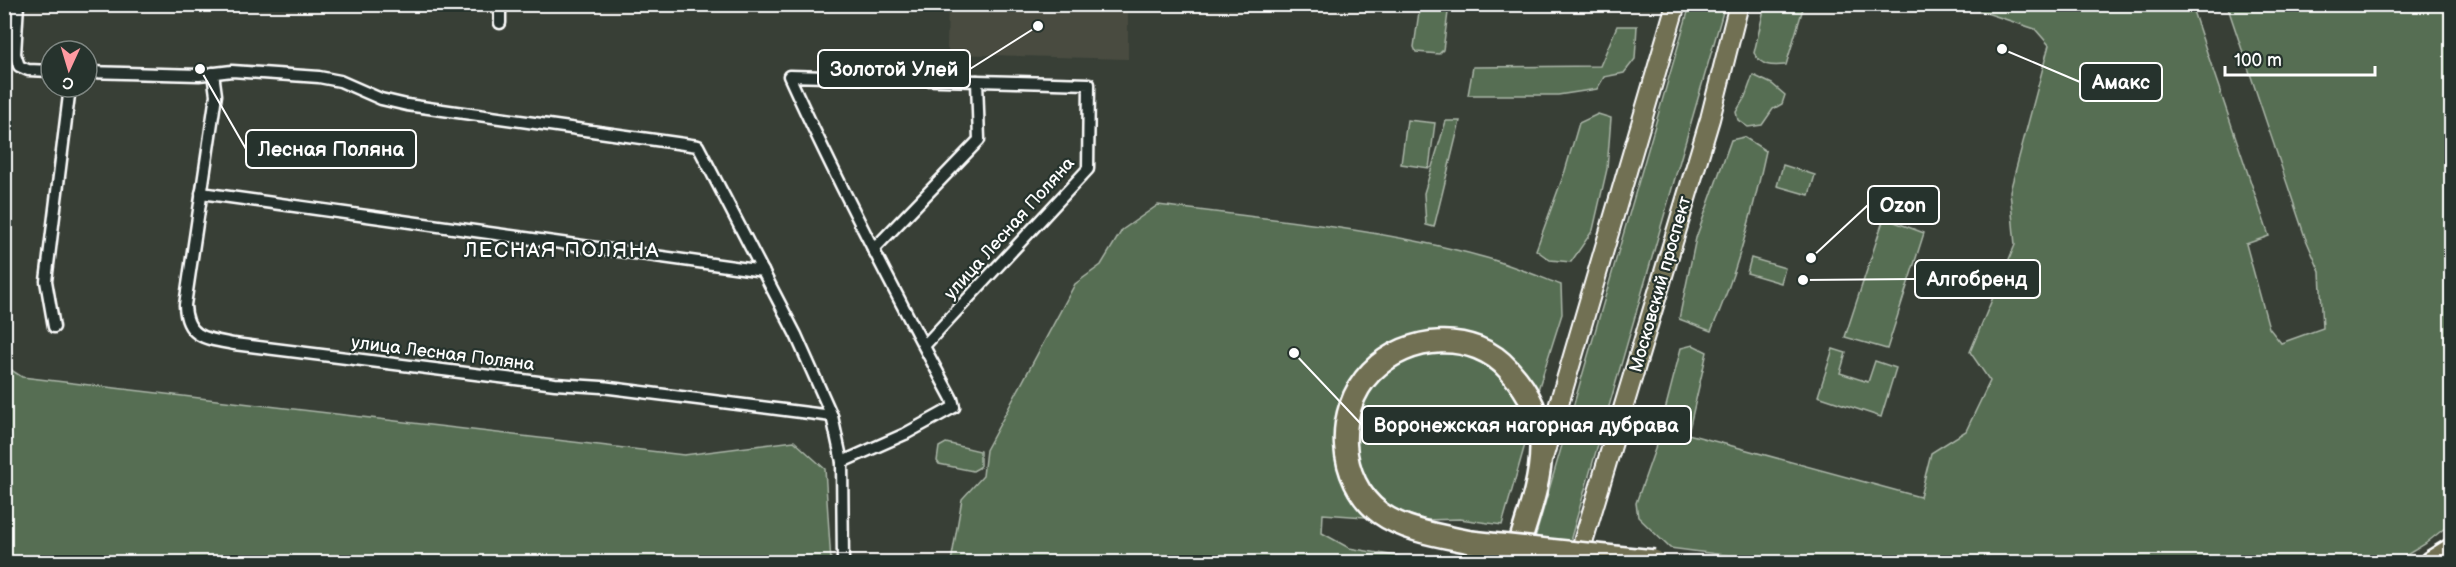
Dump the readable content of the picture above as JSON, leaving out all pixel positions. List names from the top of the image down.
{
  "streets": {
    "main road": ["Московский проспект"],
    "street": ["улица Лесная Поляна"]
  },
  "districts": ["ЛЕСНАЯ ПОЛЯНА"],
  "places": [
    "Золотой Улей",
    "Амакс",
    "Лесная Поляна",
    "Ozon",
    "Алгобренд",
    "Воронежская нагорная дубрава"
  ],
  "scale_bar": "100 m",
  "north": "bottom"
}
